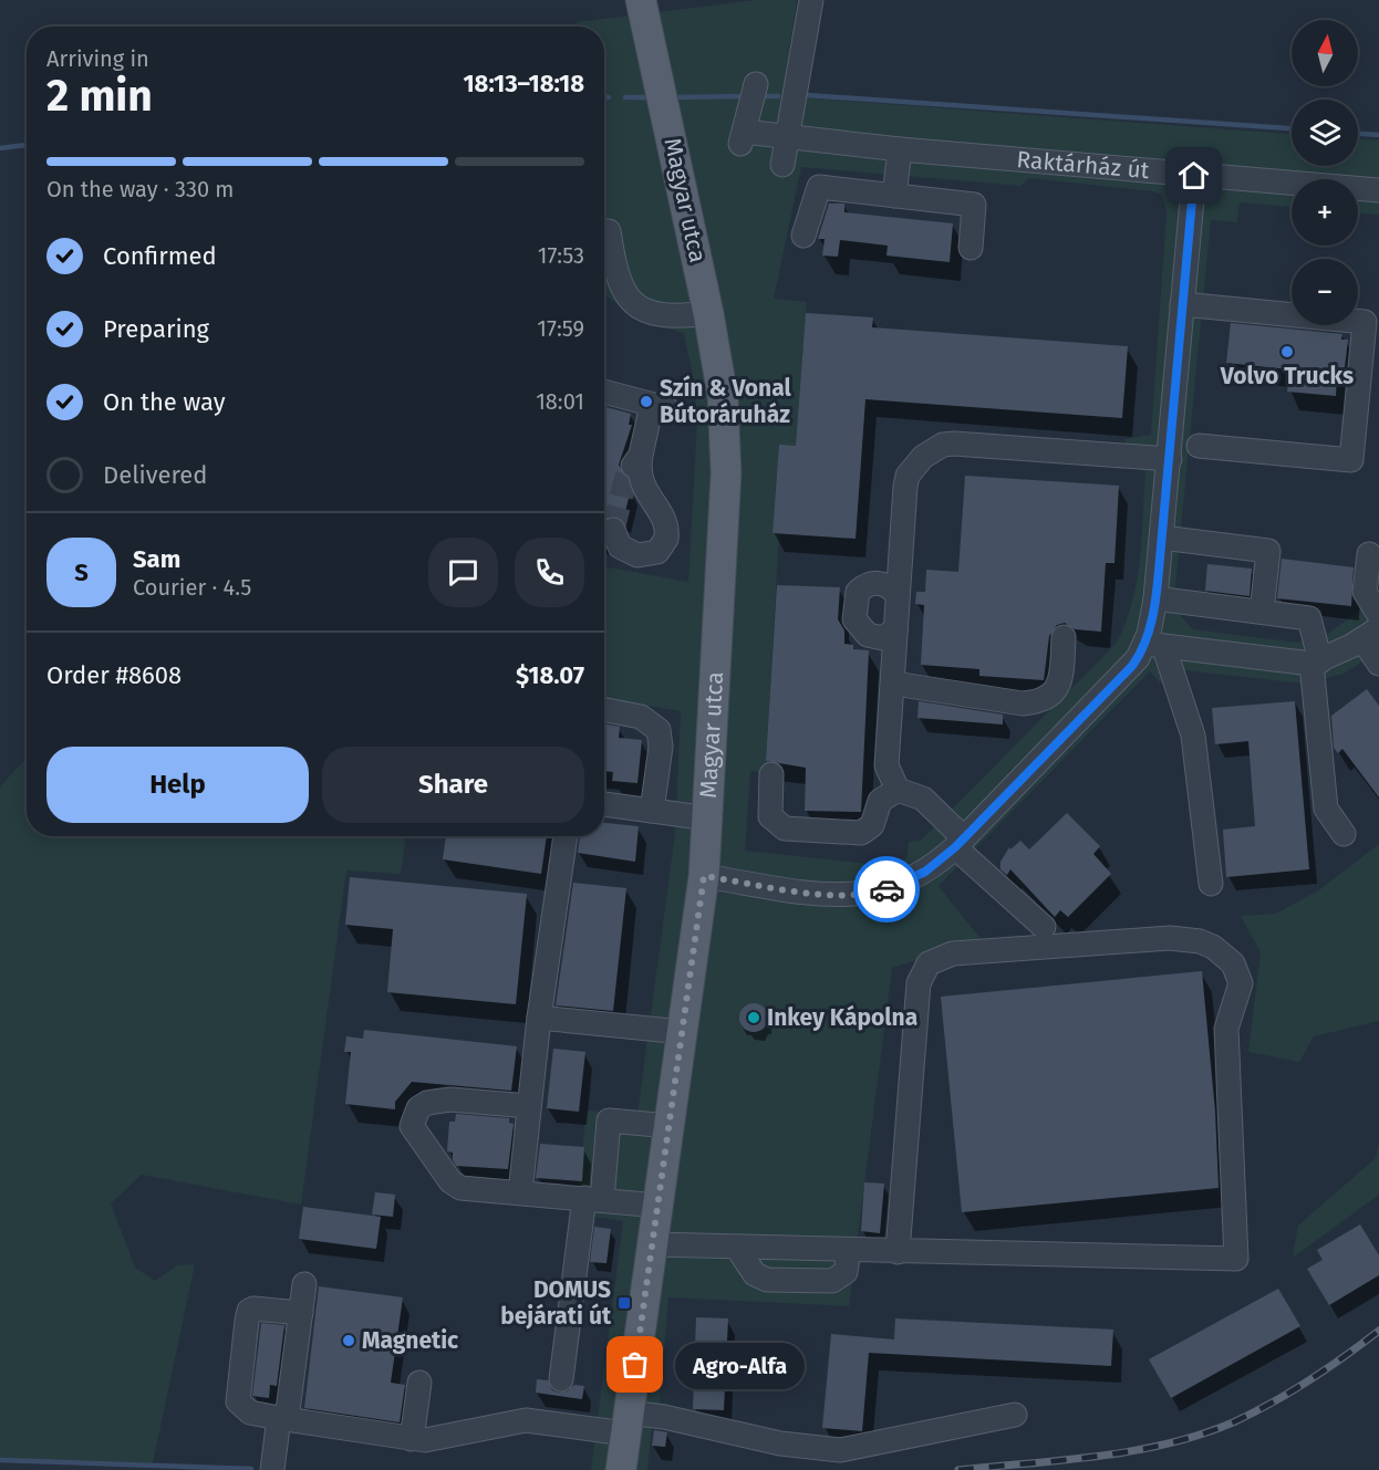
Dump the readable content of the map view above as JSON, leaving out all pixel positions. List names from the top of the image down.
{
  "streets": {
    "main road": ["Magyar utca"],
    "street": ["Raktárház út"]
  },
  "places": {
    "other": [
      "Volvo Trucks",
      "Szín & Vonal Bútoráruház",
      "Inkey Kápolna",
      "Magnetic",
      "Agro-Alfa"
    ],
    "transit": ["DOMUS bejárati út"]
  },
  "north": "top",
  "page": {
    "map_buttons": ["+", "−"],
    "heading": ["2 min", "Arriving in", "18:13–18:18"],
    "panel": [
      "Sam",
      "Courier · 4.5",
      "Order #8608",
      "$18.07"
    ],
    "bar": "On the way · 330 m",
    "list": [
      ["Confirmed", "17:53"],
      ["Preparing", "17:59"],
      ["On the way", "18:01"],
      "Delivered"
    ],
    "round": "S",
    "buttons": ["Help", "Share"],
    "bubble": "Agro-Alfa"
  }
}
